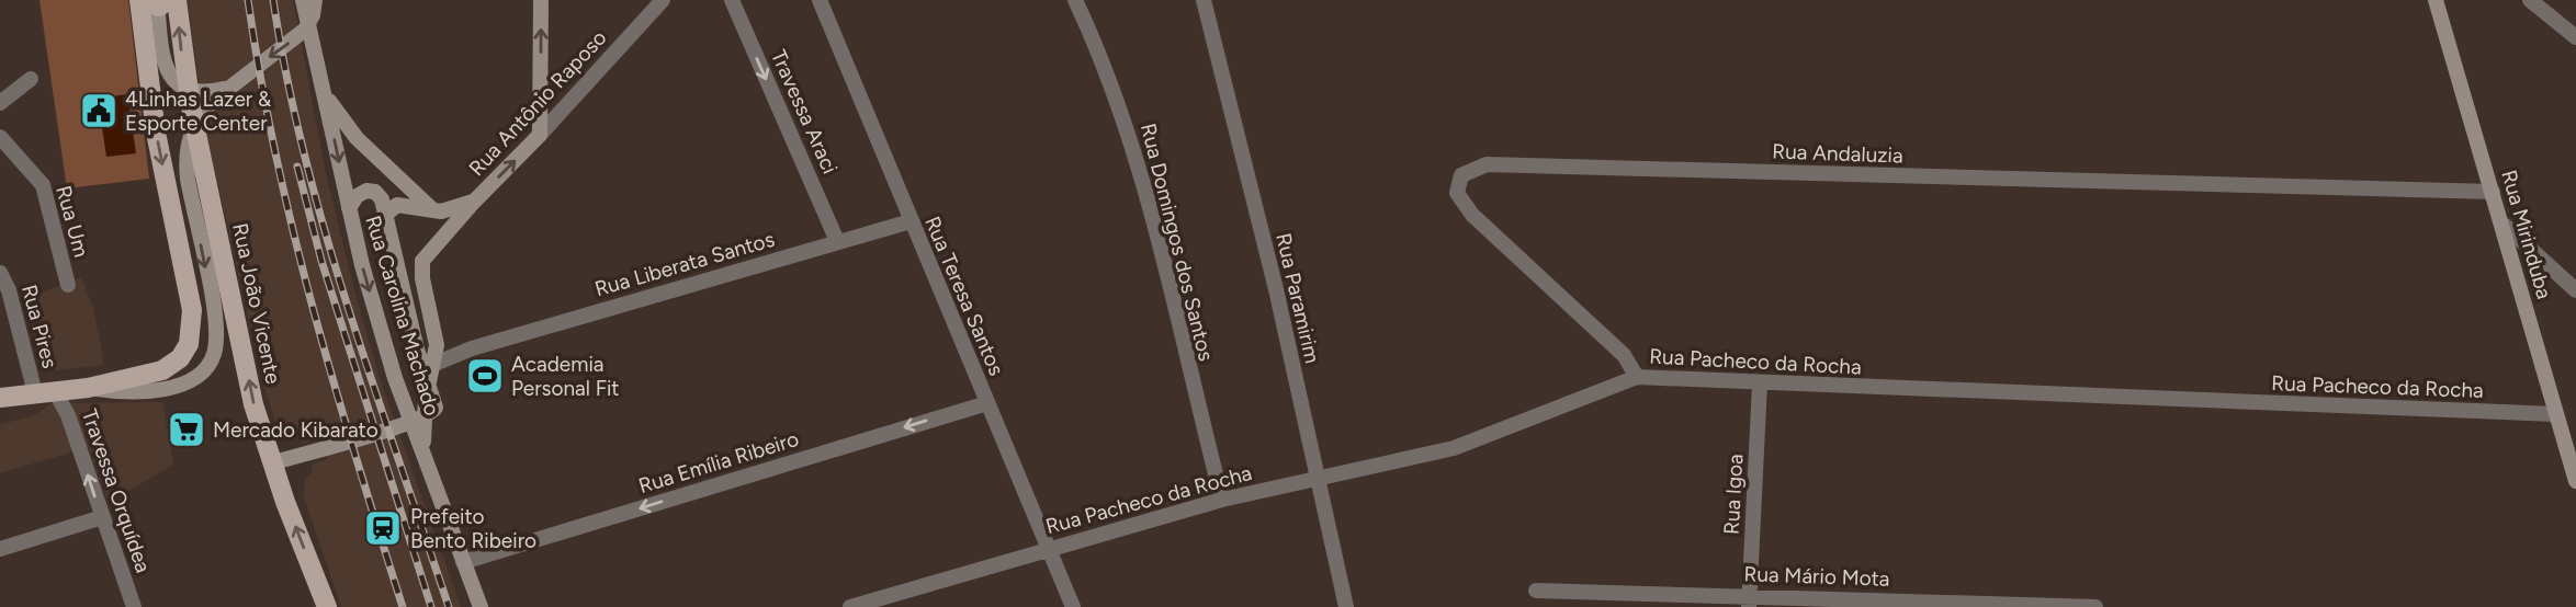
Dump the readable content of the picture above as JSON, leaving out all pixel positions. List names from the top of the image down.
{
  "streets": {
    "main road": [
      "Rua Antônio Raposo",
      "Rua Mirinduba",
      "Rua João Vicente",
      "Rua Carolina Machado"
    ],
    "street": [
      "Travessa Araci",
      "Rua Andaluzia",
      "Rua Um",
      "Rua Domingos dos Santos",
      "Rua Liberata Santos",
      "Rua Teresa Santos",
      "Rua Paramirim",
      "Rua Pires",
      "Rua Pacheco da Rocha",
      "Rua Emília Ribeiro",
      "Travessa Orquídea",
      "Rua Igoa",
      "Rua Mário Mota"
    ]
  },
  "crossings": [
    ["Rua Antônio Raposo", "Rua Liberata Santos"],
    ["Rua Antônio Raposo", "Rua Carolina Machado"],
    ["Travessa Araci", "Rua Liberata Santos"],
    ["Rua Andaluzia", "Rua Mirinduba"],
    ["Rua Andaluzia", "Rua Pacheco da Rocha"],
    ["Rua Mirinduba", "Rua Pacheco da Rocha"],
    ["Rua Domingos dos Santos", "Rua Pacheco da Rocha"],
    ["Rua Liberata Santos", "Rua Teresa Santos"],
    ["Rua Teresa Santos", "Rua Pacheco da Rocha"],
    ["Rua Teresa Santos", "Rua Emília Ribeiro"],
    ["Rua Paramirim", "Rua Pacheco da Rocha"],
    ["Rua Carolina Machado", "Rua Emília Ribeiro"],
    ["Rua Pires", "Travessa Orquídea"],
    ["Rua Pacheco da Rocha", "Rua Igoa"],
    ["Rua Igoa", "Rua Mário Mota"]
  ],
  "one_way": [
    "Travessa Araci",
    "Rua João Vicente",
    "Rua Carolina Machado",
    "Rua Emília Ribeiro",
    "Travessa Orquídea"
  ],
  "places": {
    "public building": ["4Linhas Lazer & Esporte Center"],
    "sports": ["Academia Personal Fit"],
    "supermarket": ["Mercado Kibarato"],
    "station": ["Prefeito Bento Ribeiro"]
  }
}
